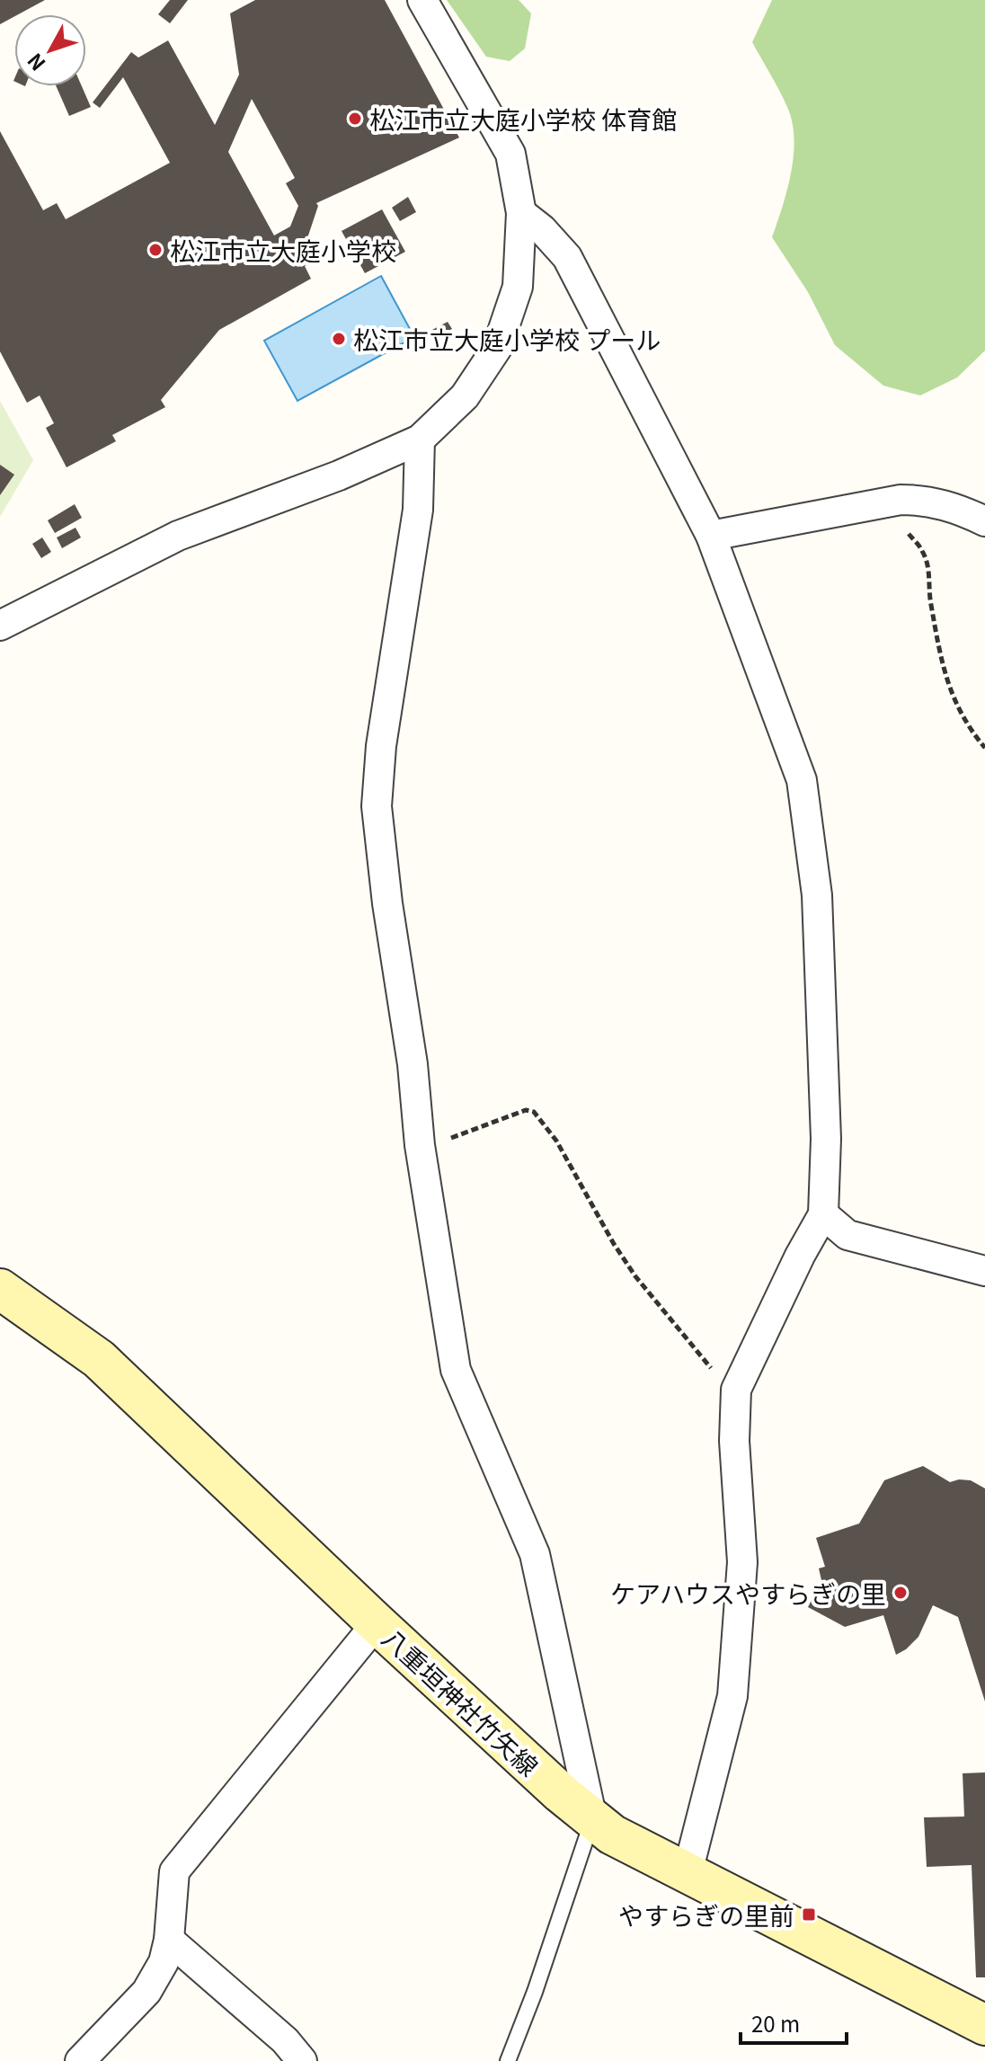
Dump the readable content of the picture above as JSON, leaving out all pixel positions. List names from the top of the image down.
{
  "streets": {
    "main road": ["八重垣神社竹矢線"]
  },
  "places": {
    "other": [
      "松江市立大庭小学校 体育館",
      "松江市立大庭小学校",
      "松江市立大庭小学校 プール",
      "ケアハウスやすらぎの里"
    ],
    "transit": ["やすらぎの里前"]
  },
  "scale_bar": "20 m",
  "north": "bottom left"
}
